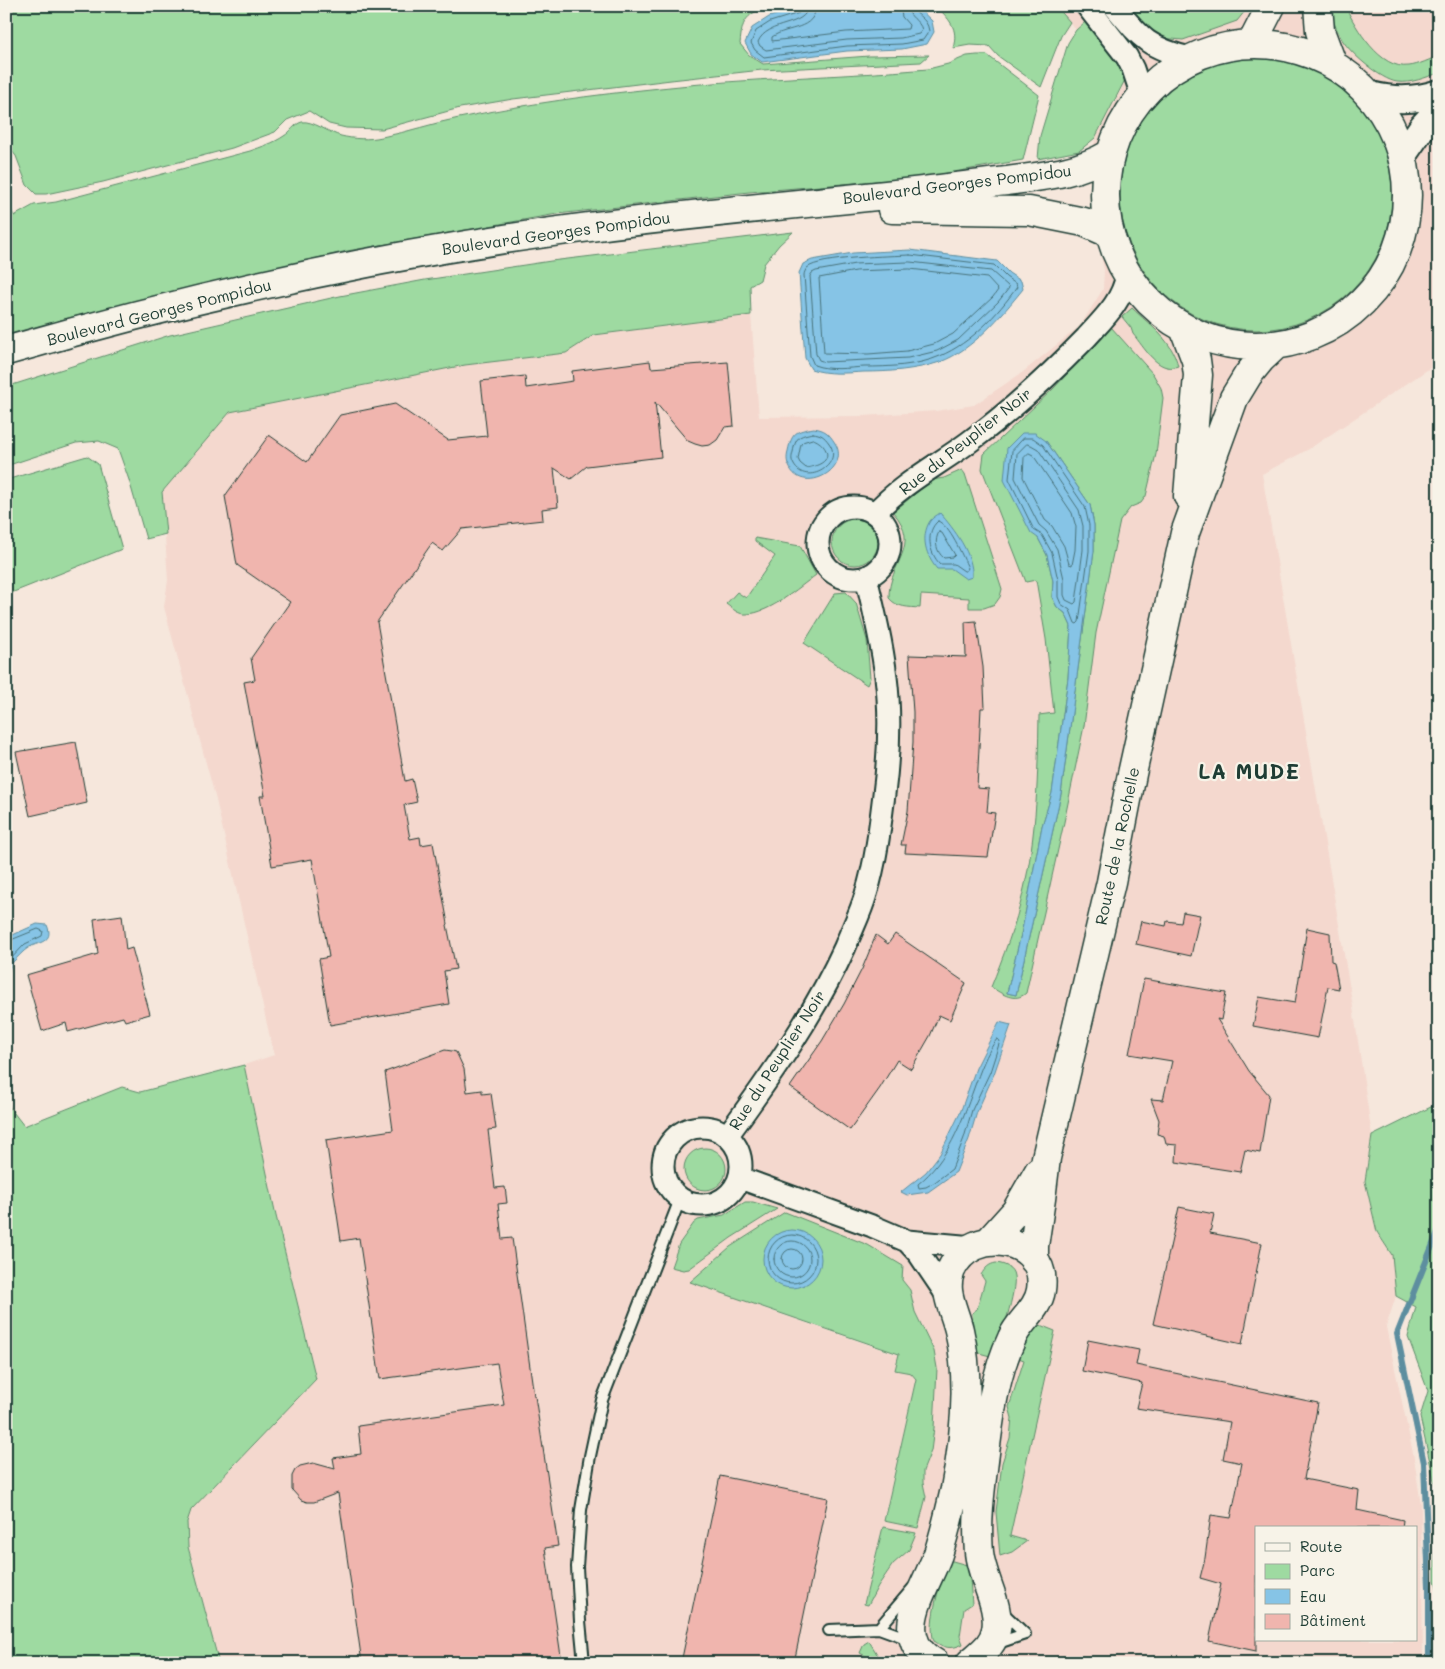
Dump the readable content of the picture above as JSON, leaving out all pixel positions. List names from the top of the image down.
{
  "streets": {
    "main road": ["Boulevard Georges Pompidou", "Route de la Rochelle"],
    "street": ["Rue du Peuplier Noir"]
  },
  "districts": ["LA MUDE"],
  "legend": [
    "Route",
    "Parc",
    "Eau",
    "Bâtiment"
  ]
}
